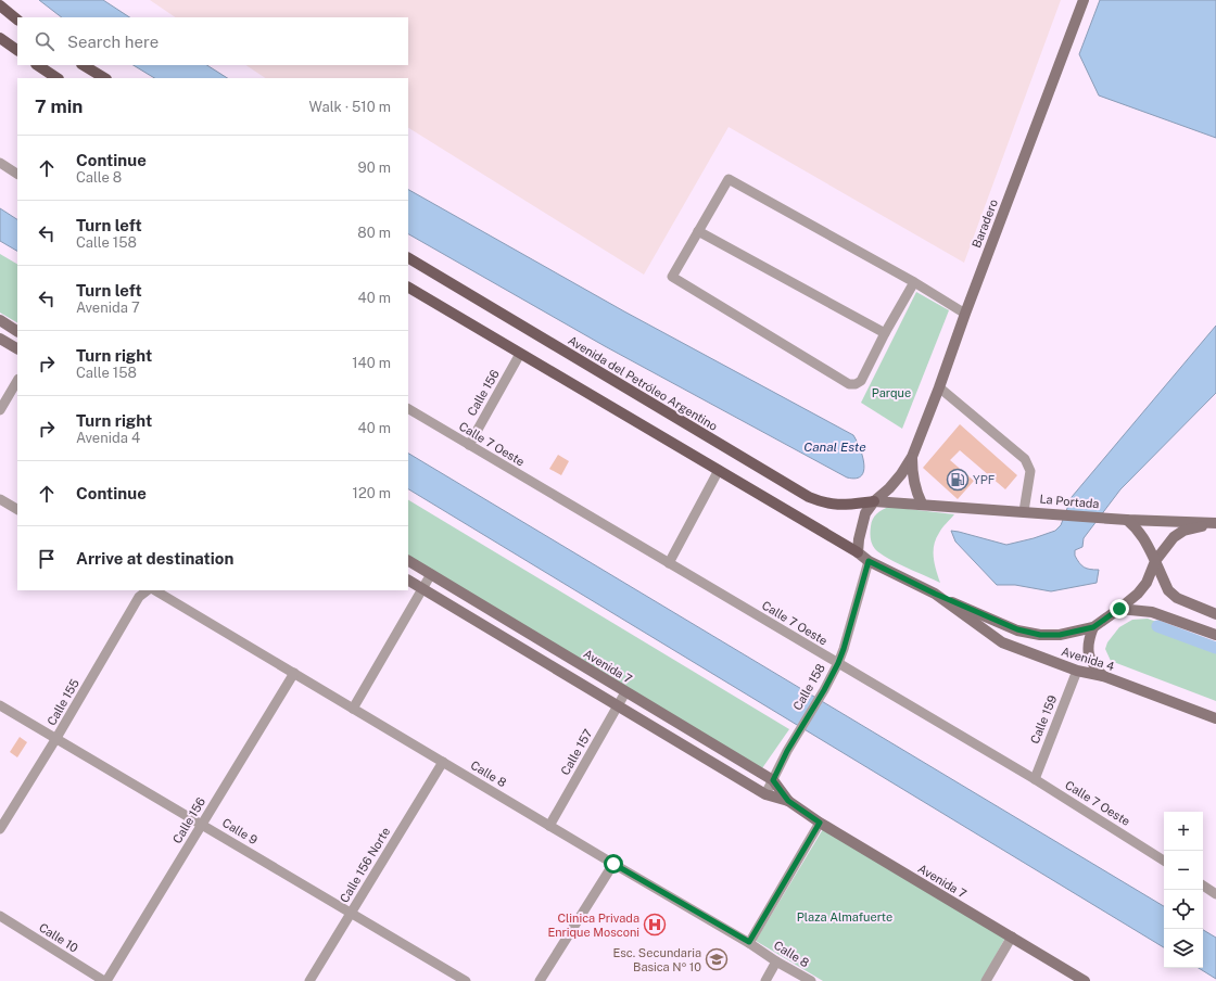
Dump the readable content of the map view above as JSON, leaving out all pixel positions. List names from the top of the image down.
{
  "streets": {
    "main road": [
      "Baradero",
      "Avenida del Petróleo Argentino",
      "La Portada",
      "Avenida 4",
      "Avenida 7"
    ],
    "street": [
      "Calle 156",
      "Calle 7 Oeste",
      "Calle 158",
      "Calle 155",
      "Calle 159",
      "Calle 157",
      "Calle 8",
      "Calle 9",
      "Calle 156 Norte",
      "Calle 10"
    ]
  },
  "crossings": [
    ["Baradero", "Avenida del Petróleo Argentino"],
    ["Baradero", "La Portada"],
    ["Baradero", "Avenida 4"],
    ["Avenida del Petróleo Argentino", "La Portada"],
    ["Calle 156", "Calle 7 Oeste"],
    ["Calle 156", "Calle 8"],
    ["Calle 156", "Calle 9"],
    ["Calle 156", "Calle 10"],
    ["Calle 7 Oeste", "Calle 158"],
    ["Calle 7 Oeste", "Calle 159"],
    ["Avenida 4", "Calle 158"],
    ["Avenida 4", "Calle 159"],
    ["Avenida 7", "Calle 158"],
    ["Avenida 7", "Calle 157"],
    ["Calle 155", "Calle 9"],
    ["Calle 157", "Calle 8"],
    ["Calle 8", "Calle 156 Norte"],
    ["Calle 9", "Calle 156 Norte"]
  ],
  "water": ["Canal Este"],
  "parks": ["Parque", "Plaza Almafuerte"],
  "places": {
    "fuel station": ["YPF"],
    "hospital": ["Clinica Privada Enrique Mosconi"],
    "school or university": ["Esc. Secundaria Basica Nº 10"]
  },
  "page": {
    "search": "Search here",
    "heading": ["7 min", "Walk · 510 m"],
    "list": [
      ["Continue", "Calle 8", "90 m"],
      ["Turn left", "Calle 158", "80 m"],
      ["Turn left", "Avenida 7", "40 m"],
      ["Turn right", "Calle 158", "140 m"],
      ["Turn right", "Avenida 4", "40 m"],
      ["Continue", "120 m"],
      "Arrive at destination"
    ],
    "map_buttons": ["+", "−"]
  }
}
